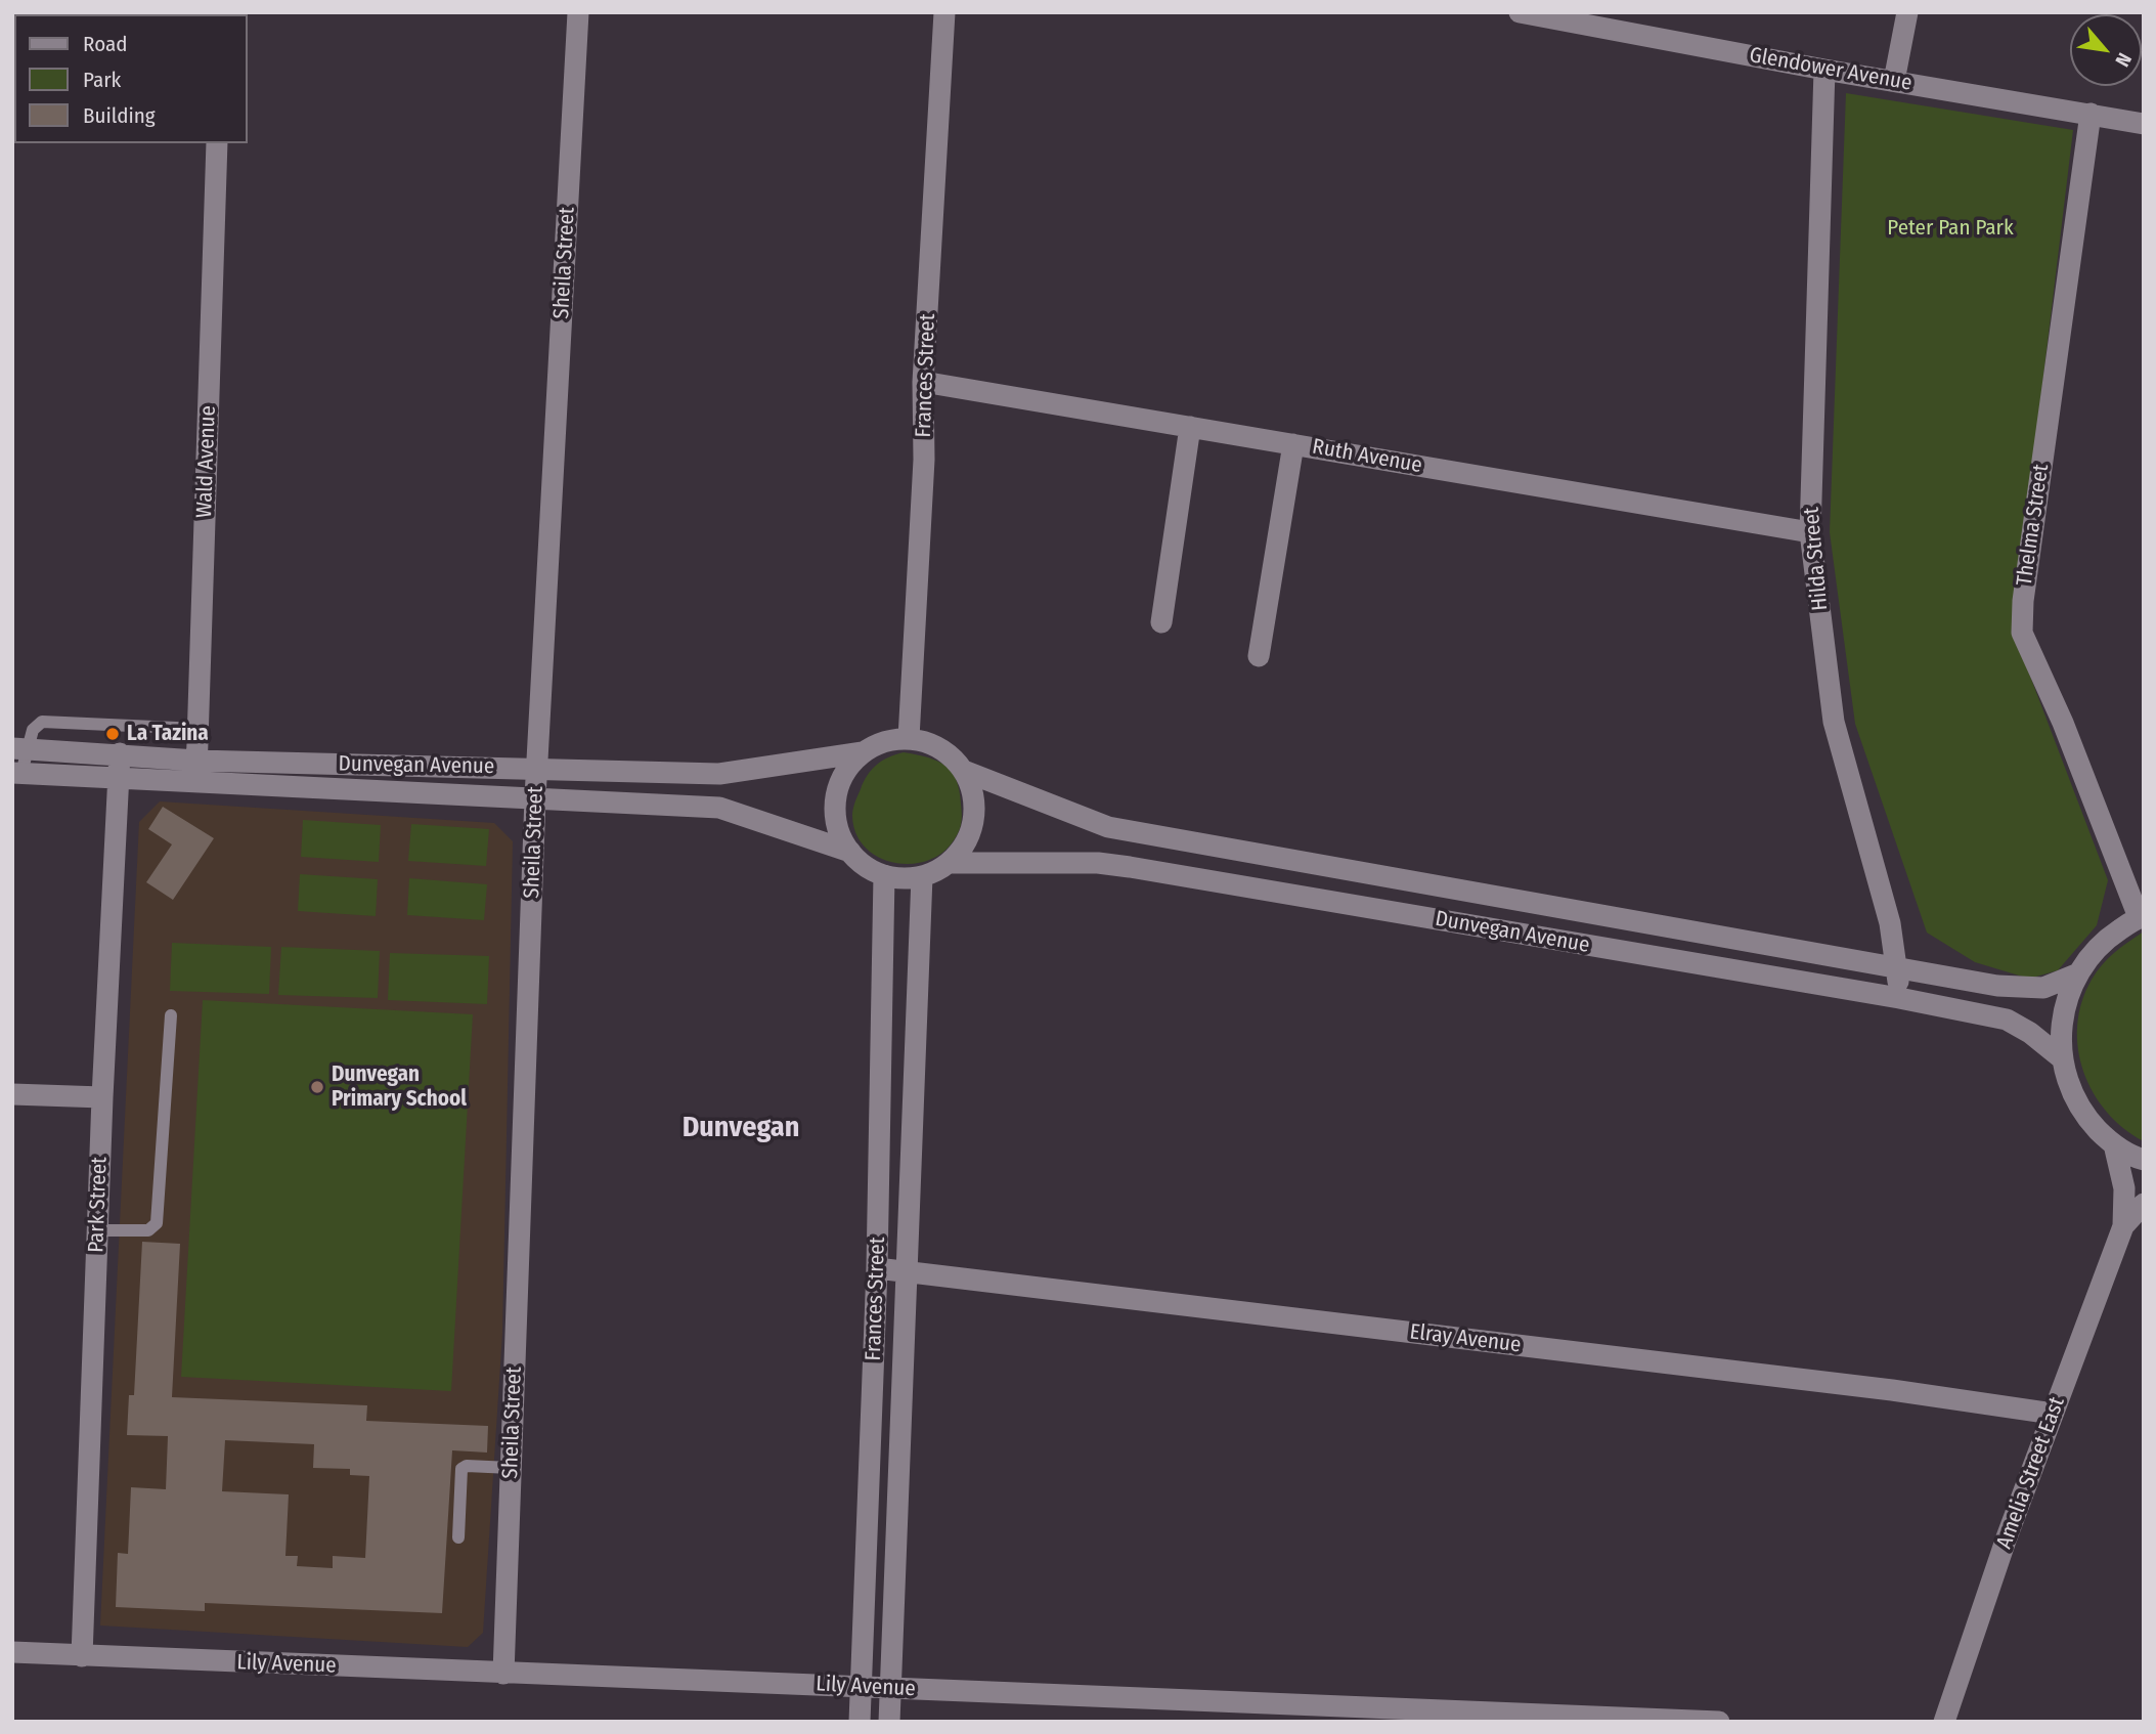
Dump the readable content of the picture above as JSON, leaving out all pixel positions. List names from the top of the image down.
{
  "streets": {
    "street": [
      "Glendower Avenue",
      "Sheila Street",
      "Frances Street",
      "Ruth Avenue",
      "Wald Avenue",
      "Thelma Street",
      "Hilda Street",
      "Dunvegan Avenue",
      "Park Street",
      "Elray Avenue",
      "Amelia Street East",
      "Lily Avenue"
    ]
  },
  "crossings": [
    ["Glendower Avenue", "Thelma Street"],
    ["Glendower Avenue", "Hilda Street"],
    ["Sheila Street", "Dunvegan Avenue"],
    ["Sheila Street", "Lily Avenue"],
    ["Frances Street", "Ruth Avenue"],
    ["Frances Street", "Dunvegan Avenue"],
    ["Frances Street", "Elray Avenue"],
    ["Frances Street", "Lily Avenue"],
    ["Ruth Avenue", "Hilda Street"],
    ["Wald Avenue", "Dunvegan Avenue"],
    ["Hilda Street", "Dunvegan Avenue"],
    ["Dunvegan Avenue", "Park Street"],
    ["Park Street", "Lily Avenue"],
    ["Elray Avenue", "Amelia Street East"]
  ],
  "districts": ["Dunvegan"],
  "parks": ["Peter Pan Park"],
  "places": ["La Tazina", "Dunvegan Primary School"],
  "legend": ["Road", "Park", "Building"],
  "north": "bottom right"
}
